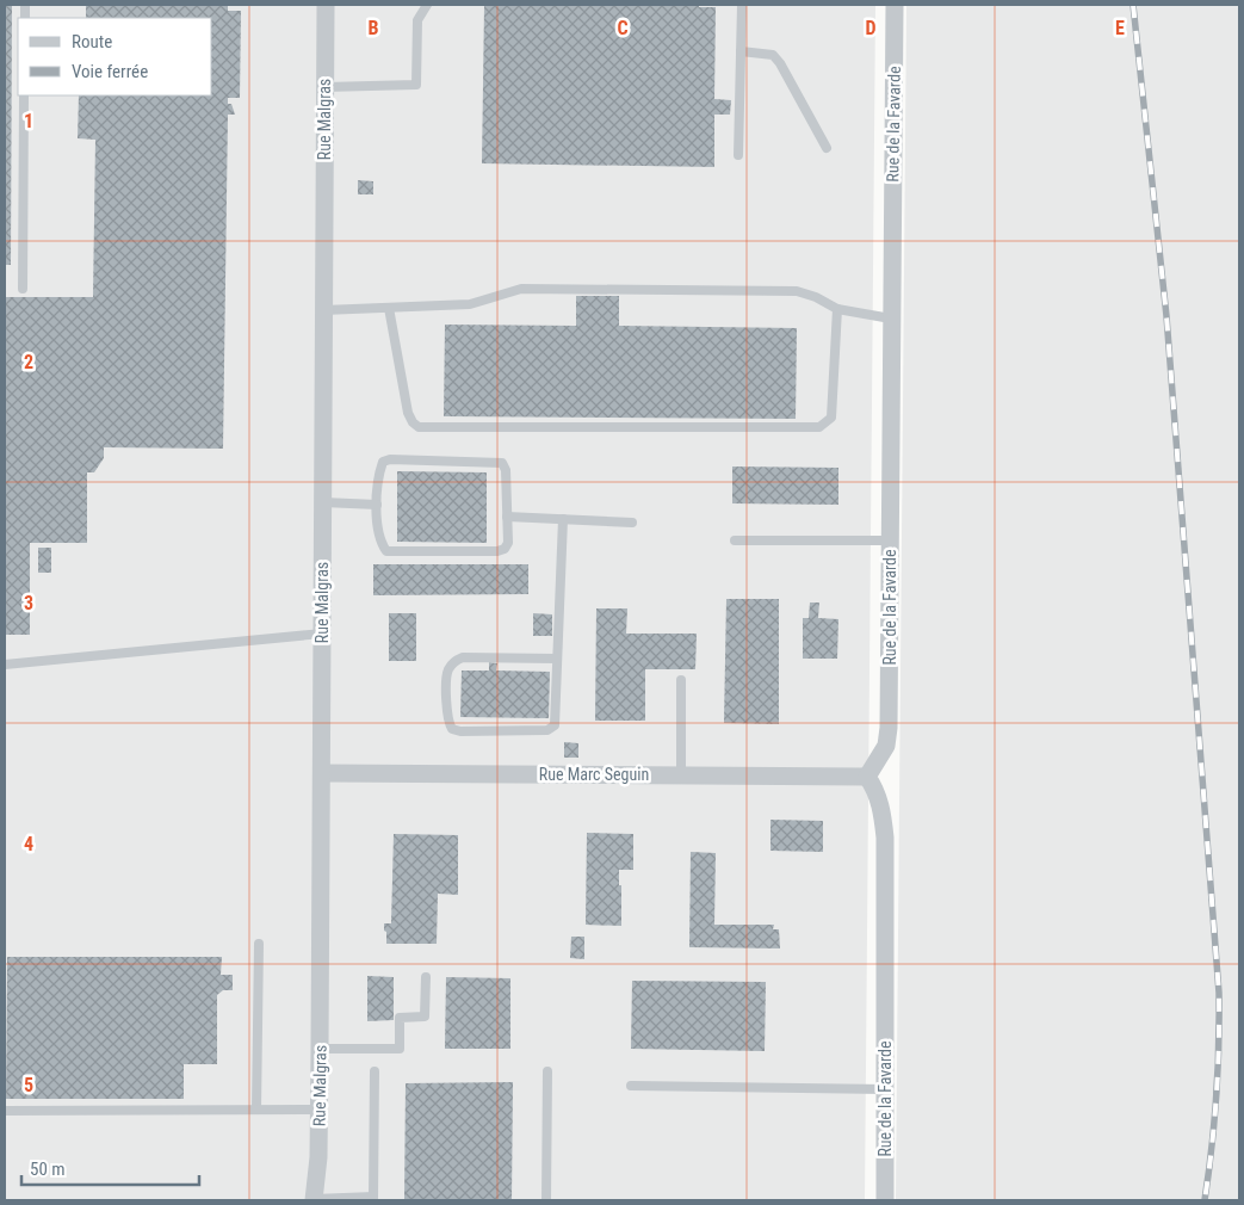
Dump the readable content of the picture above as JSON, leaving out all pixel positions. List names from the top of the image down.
{
  "streets": {
    "street": ["Rue Malgras", "Rue de la Favarde", "Rue Marc Seguin"]
  },
  "crossings": [
    ["Rue Malgras", "Rue Marc Seguin"],
    ["Rue de la Favarde", "Rue Marc Seguin"]
  ],
  "legend": ["Route", "Voie ferrée"],
  "scale_bar": "50 m",
  "grid": {
    "columns": [
      "B",
      "C",
      "D",
      "E"
    ],
    "rows": [
      "1",
      "2",
      "3",
      "4",
      "5"
    ]
  }
}
